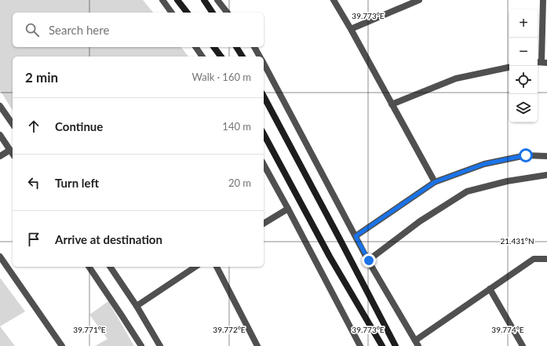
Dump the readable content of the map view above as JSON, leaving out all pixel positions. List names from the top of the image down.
{
  "page": {
    "map_buttons": ["+", "−"],
    "search": "Search here",
    "heading": ["2 min", "Walk · 160 m"],
    "list": [
      ["Continue", "140 m"],
      ["Turn left", "20 m"],
      "Arrive at destination"
    ]
  },
  "coordinates": [
    "39.773°E",
    "21.431°N",
    "39.771°E",
    "39.772°E",
    "39.774°E"
  ]
}
